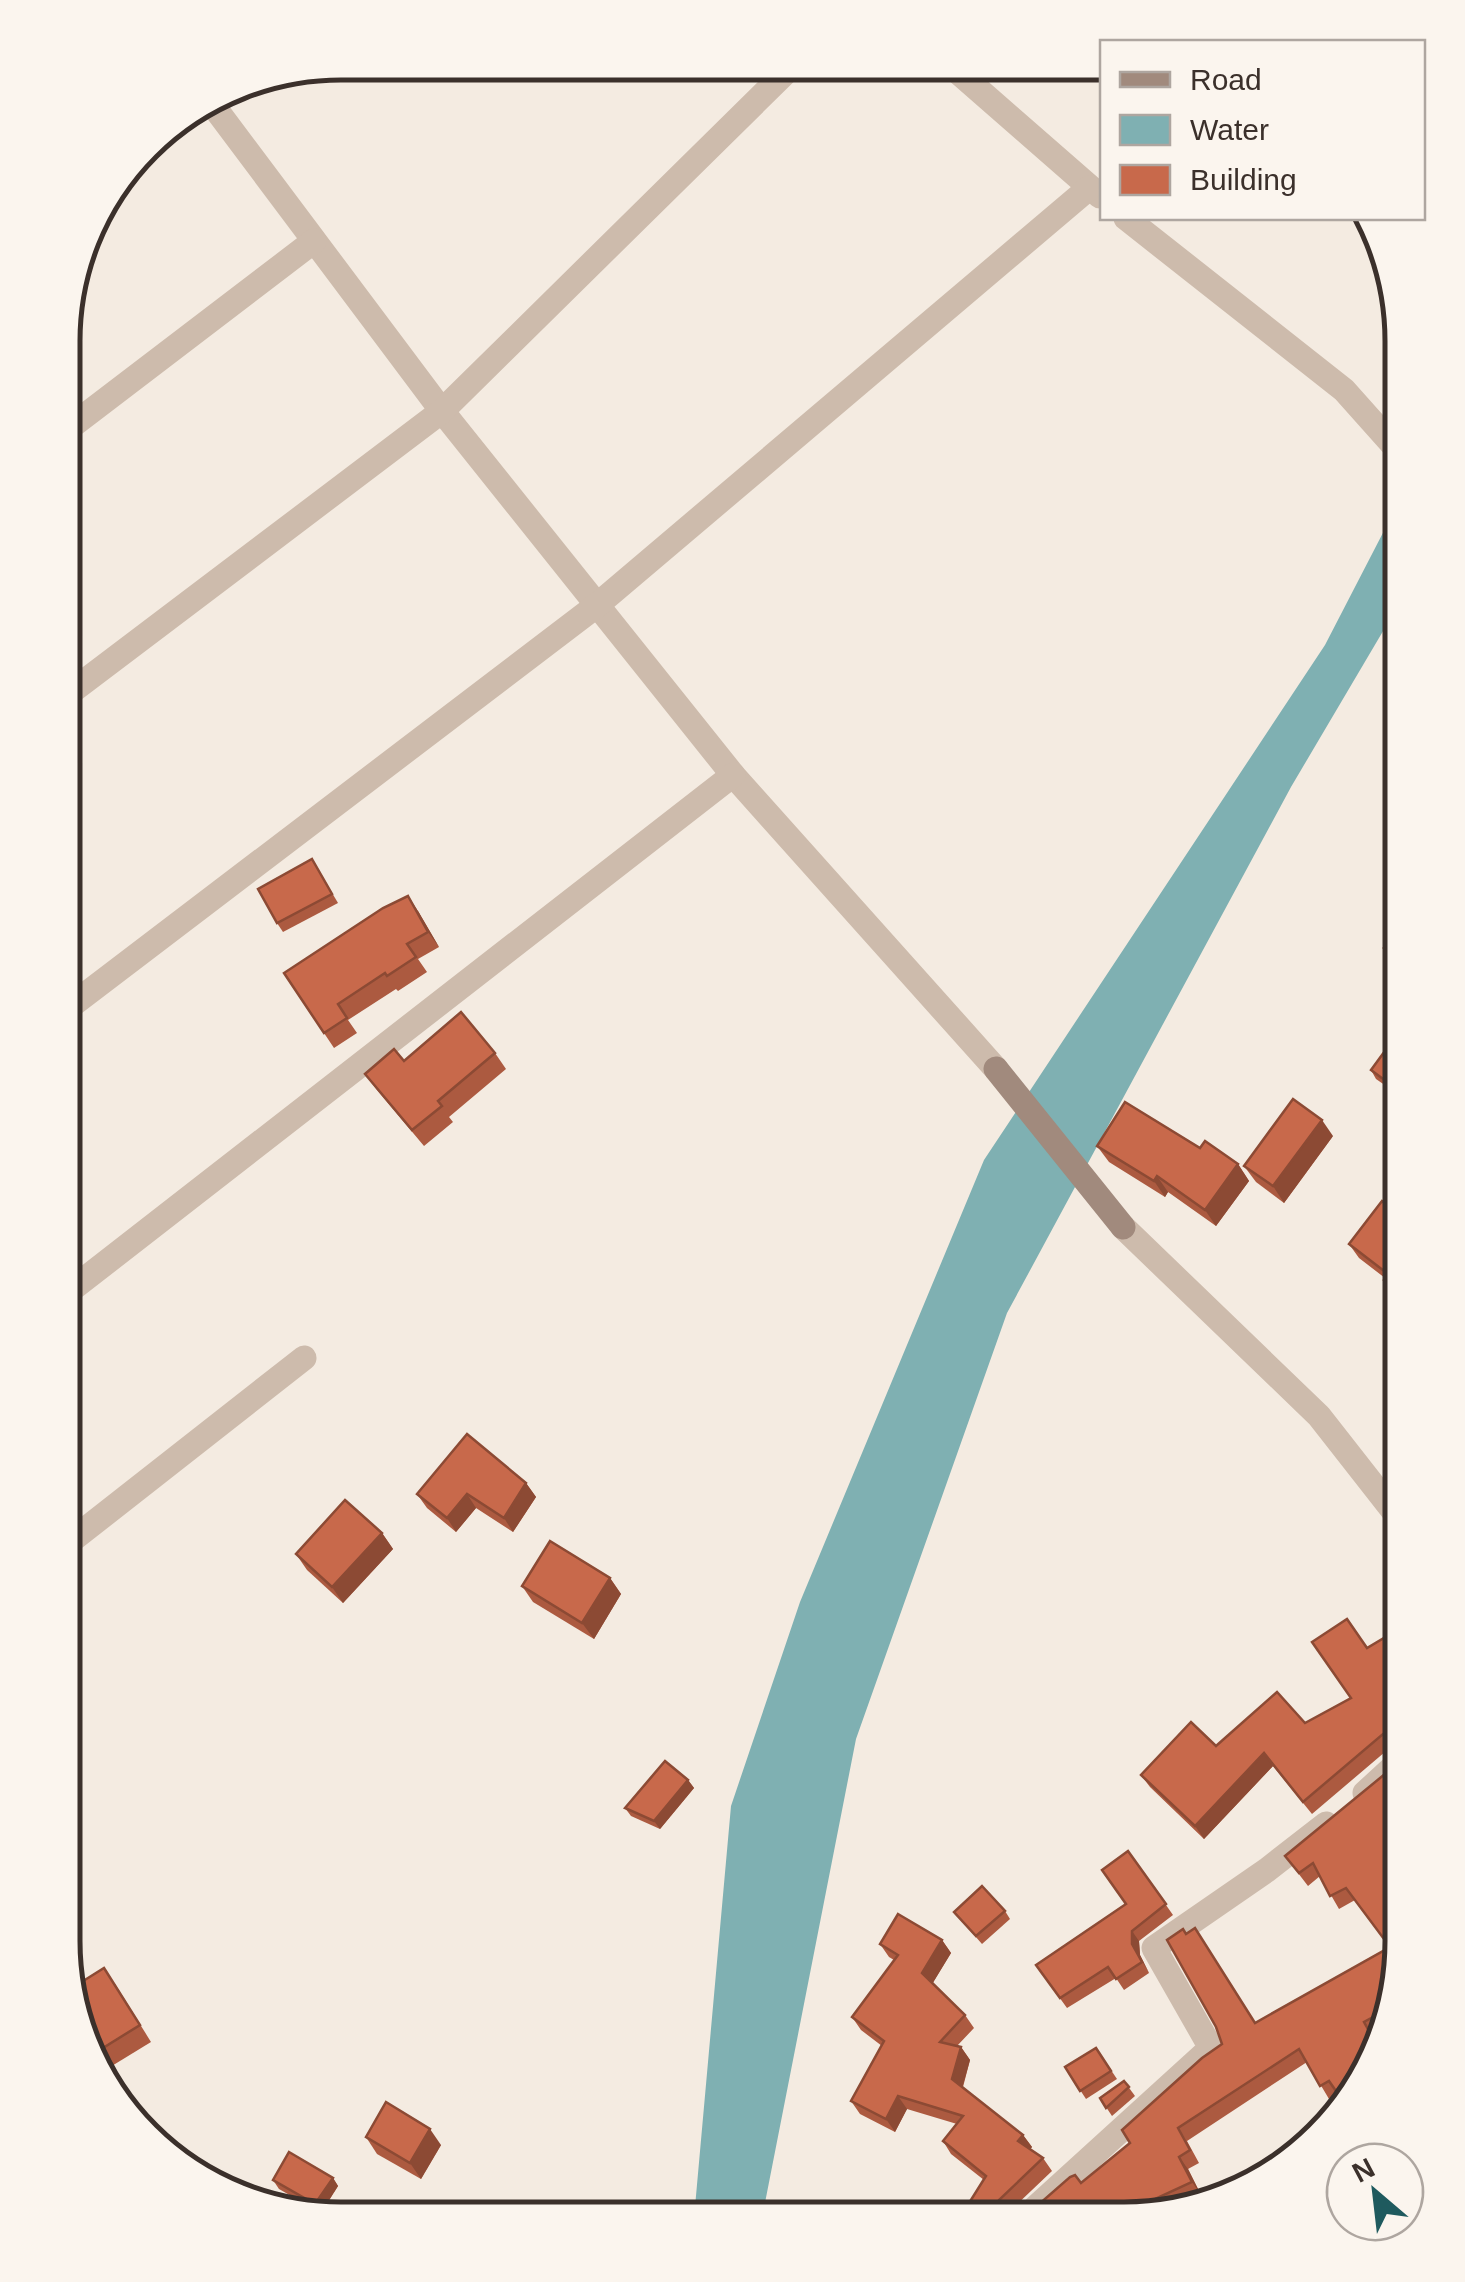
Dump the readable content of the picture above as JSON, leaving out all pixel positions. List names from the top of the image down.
{
  "legend": ["Road", "Water", "Building"],
  "north": "top left"
}
